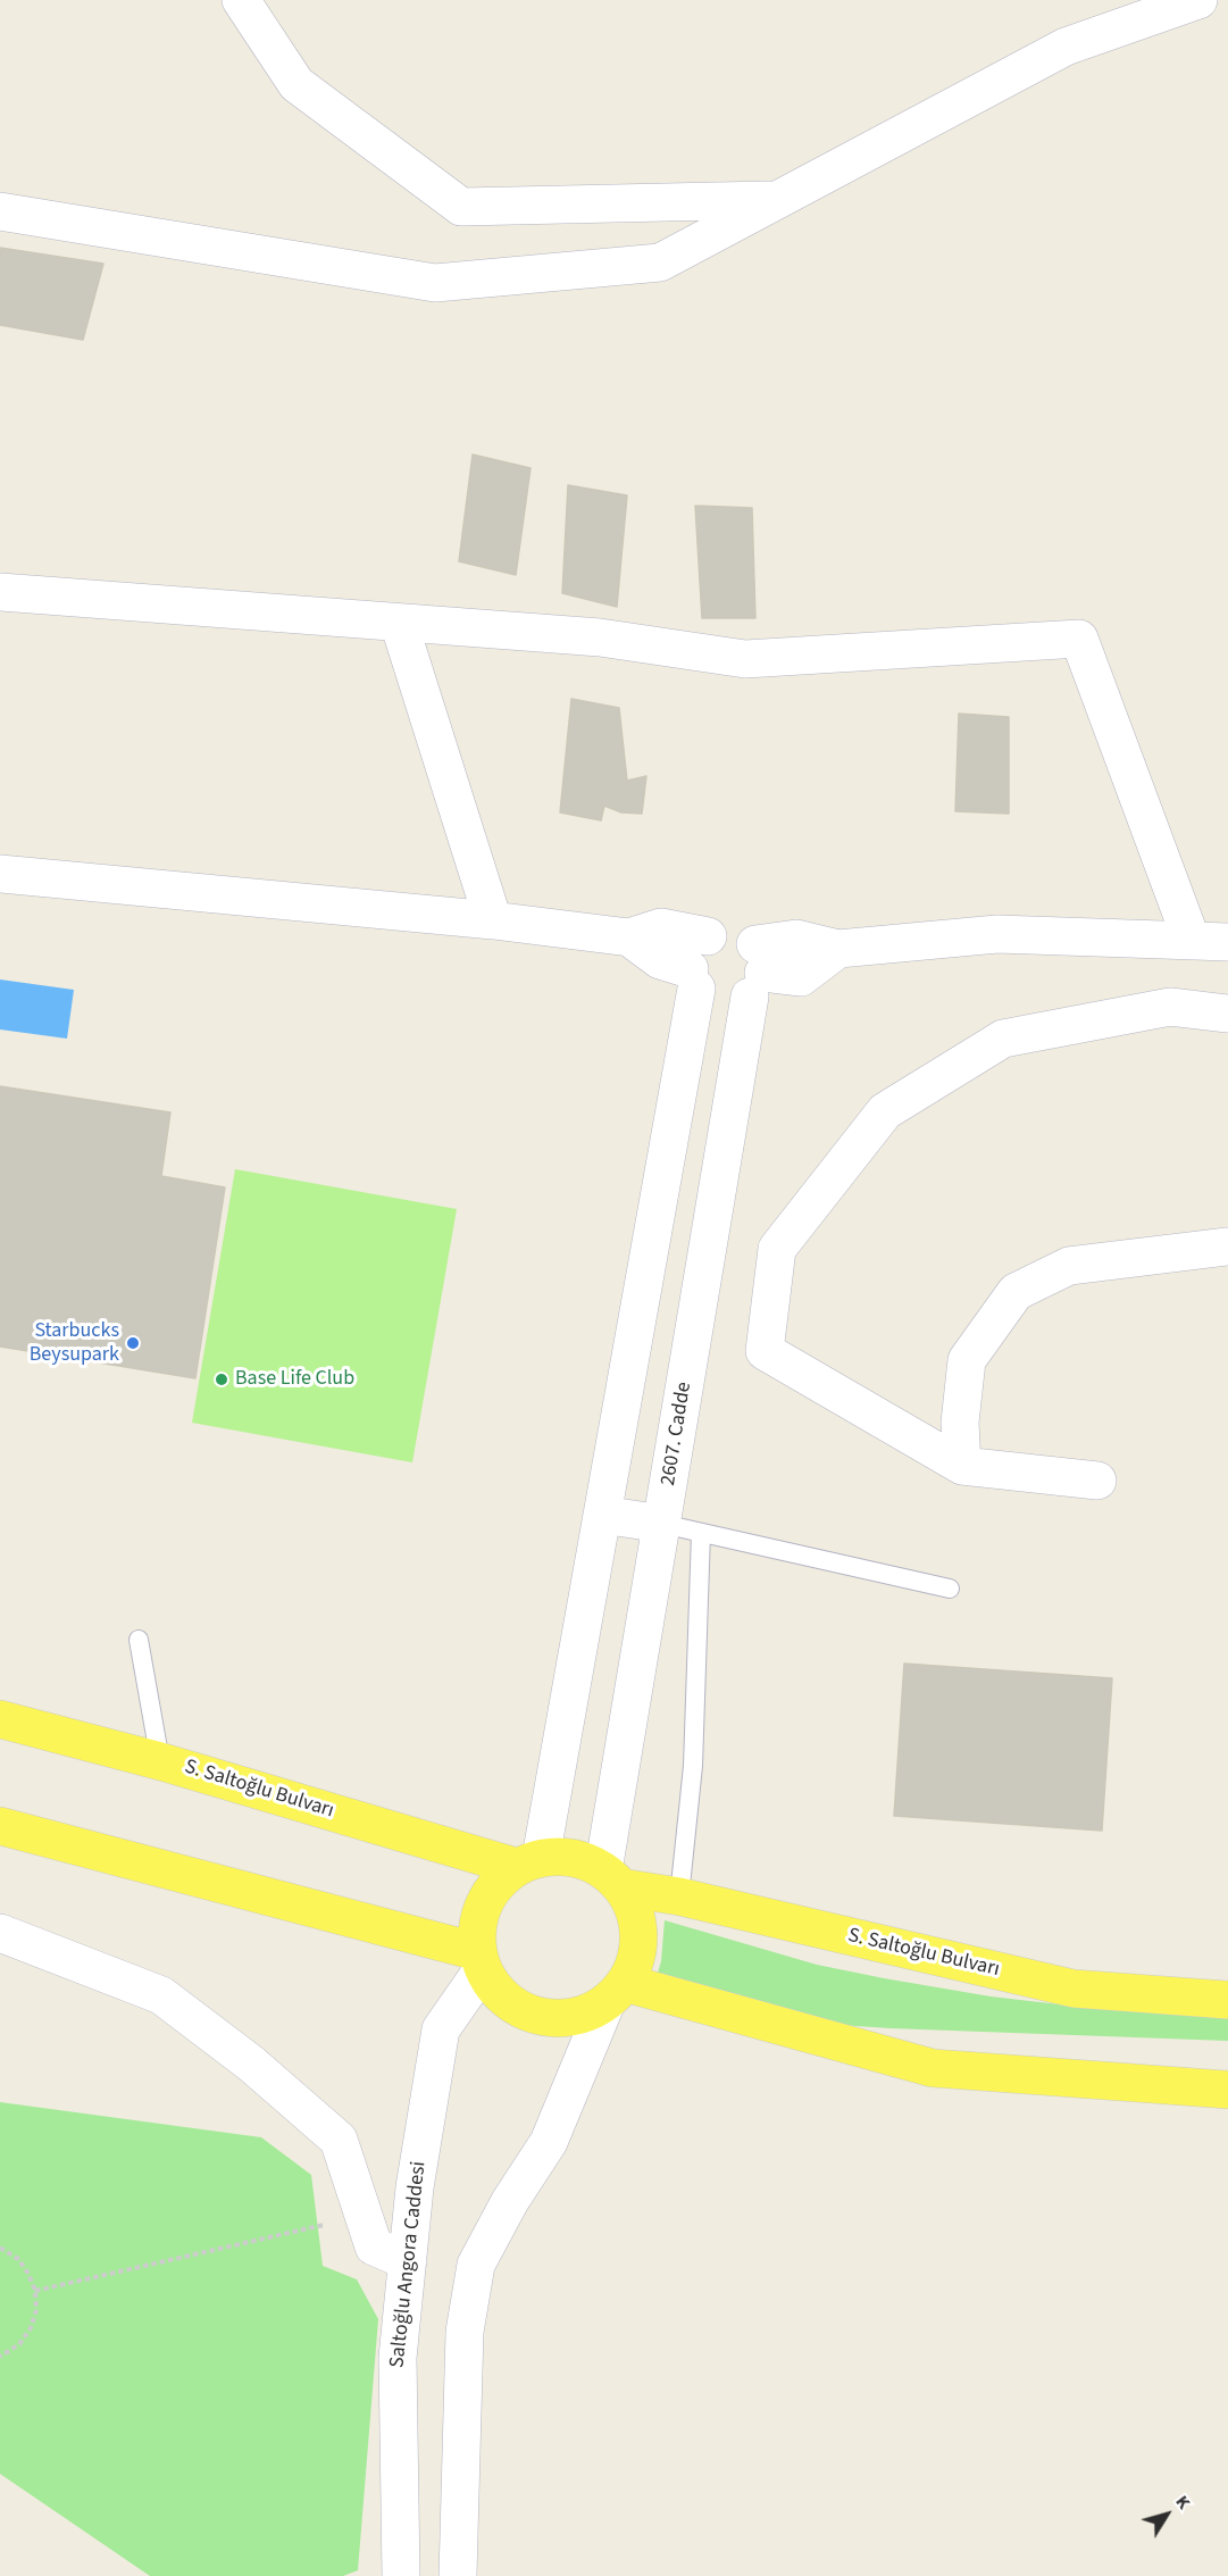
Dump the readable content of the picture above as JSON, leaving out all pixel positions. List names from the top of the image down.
{
  "streets": {
    "main road": ["S. Saltoğlu Bulvarı"],
    "street": ["2607. Cadde", "Saltoğlu Angora Caddesi"]
  },
  "crossings": [
    ["2607. Cadde", "S. Saltoğlu Bulvarı"],
    ["2607. Cadde", "Saltoğlu Angora Caddesi"],
    ["S. Saltoğlu Bulvarı", "Saltoğlu Angora Caddesi"]
  ],
  "places": ["Starbucks Beysupark", "Base Life Club"],
  "north": "top right"
}
